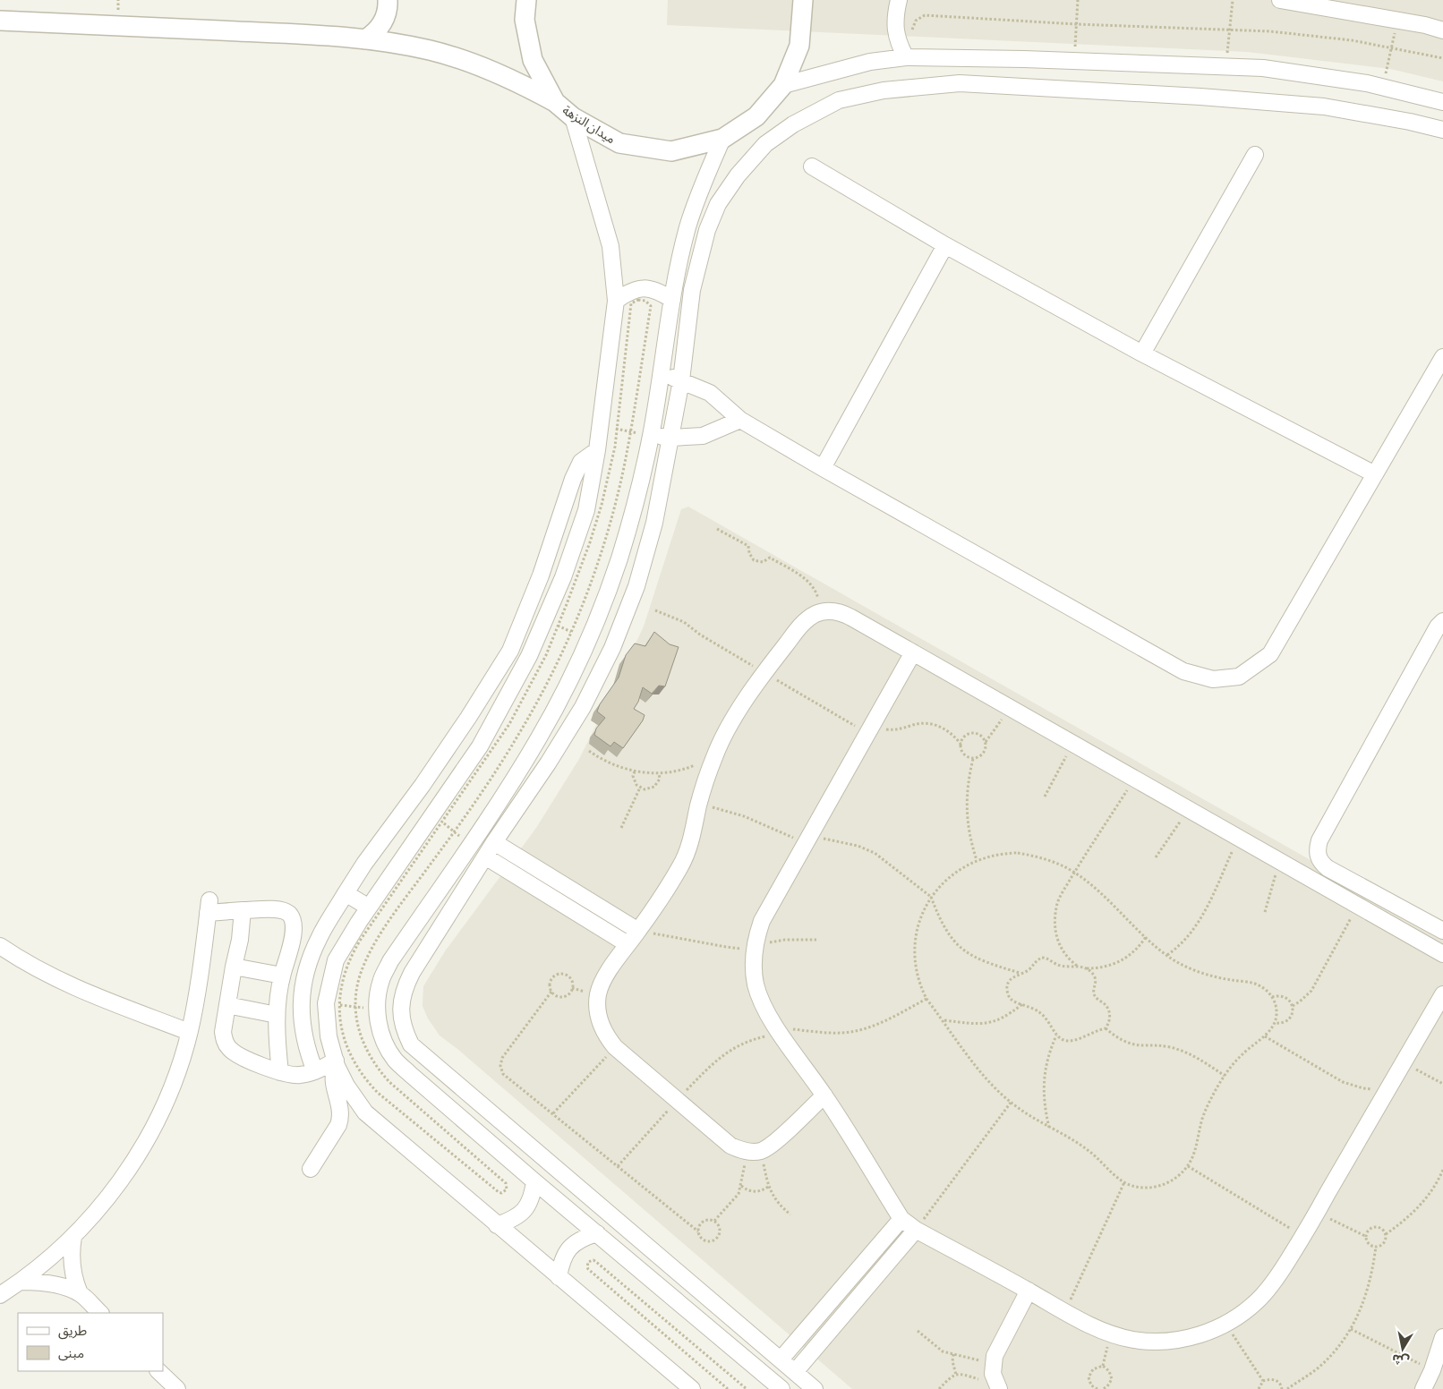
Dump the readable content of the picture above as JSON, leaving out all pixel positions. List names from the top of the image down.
{
  "streets": {
    "street": ["ميدان النزهة"]
  },
  "legend": ["طريق", "مبنى"],
  "north": "bottom"
}
